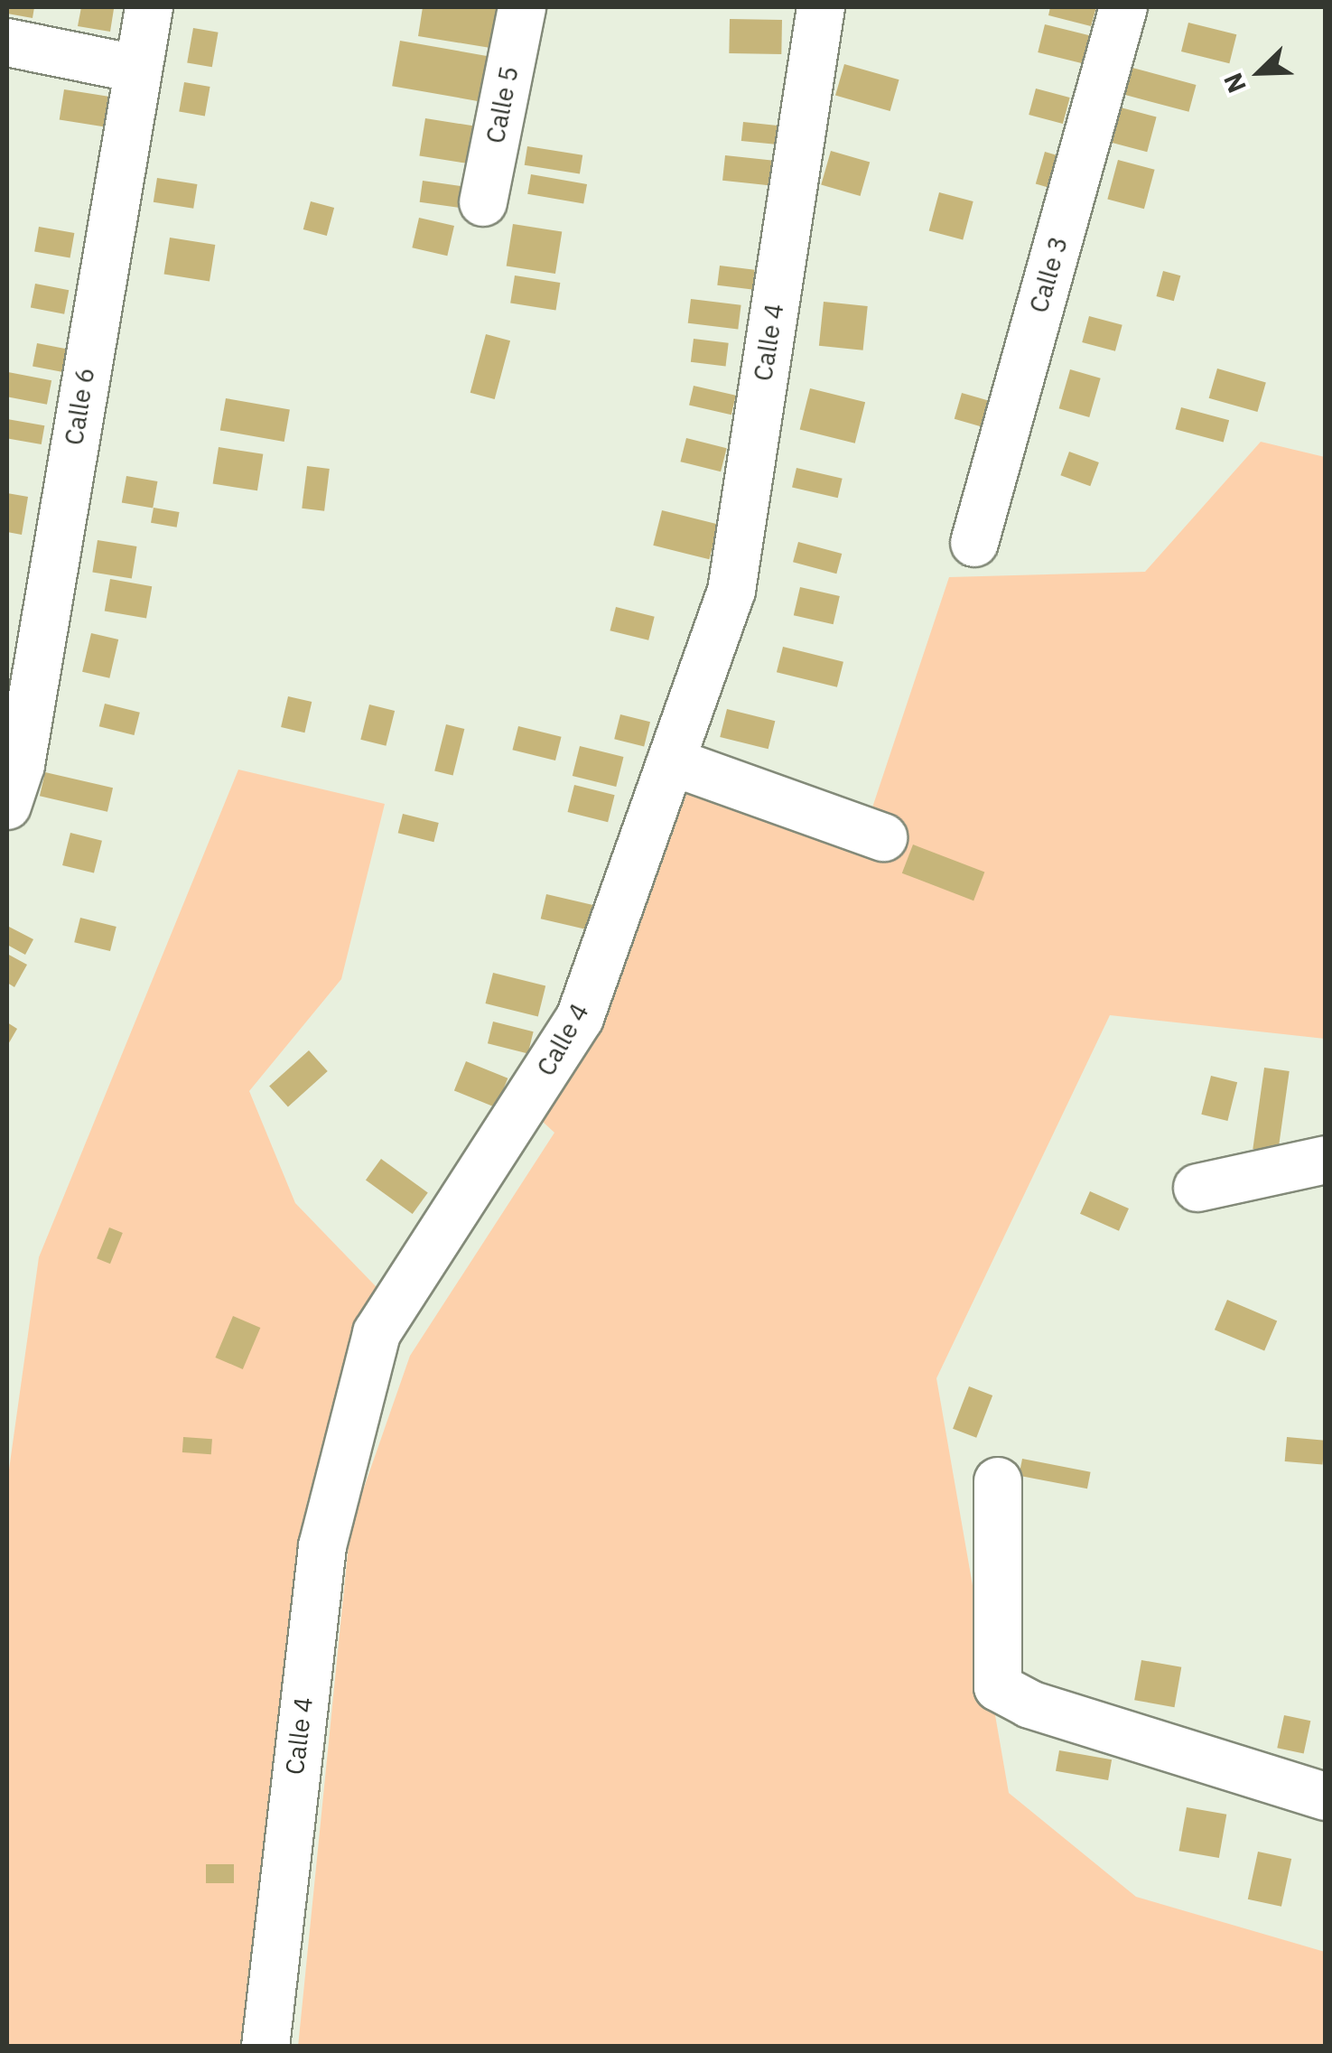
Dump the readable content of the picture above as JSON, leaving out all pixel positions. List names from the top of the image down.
{
  "streets": {
    "street": [
      "Calle 5",
      "Calle 3",
      "Calle 4",
      "Calle 6"
    ]
  },
  "north": "bottom left"
}
